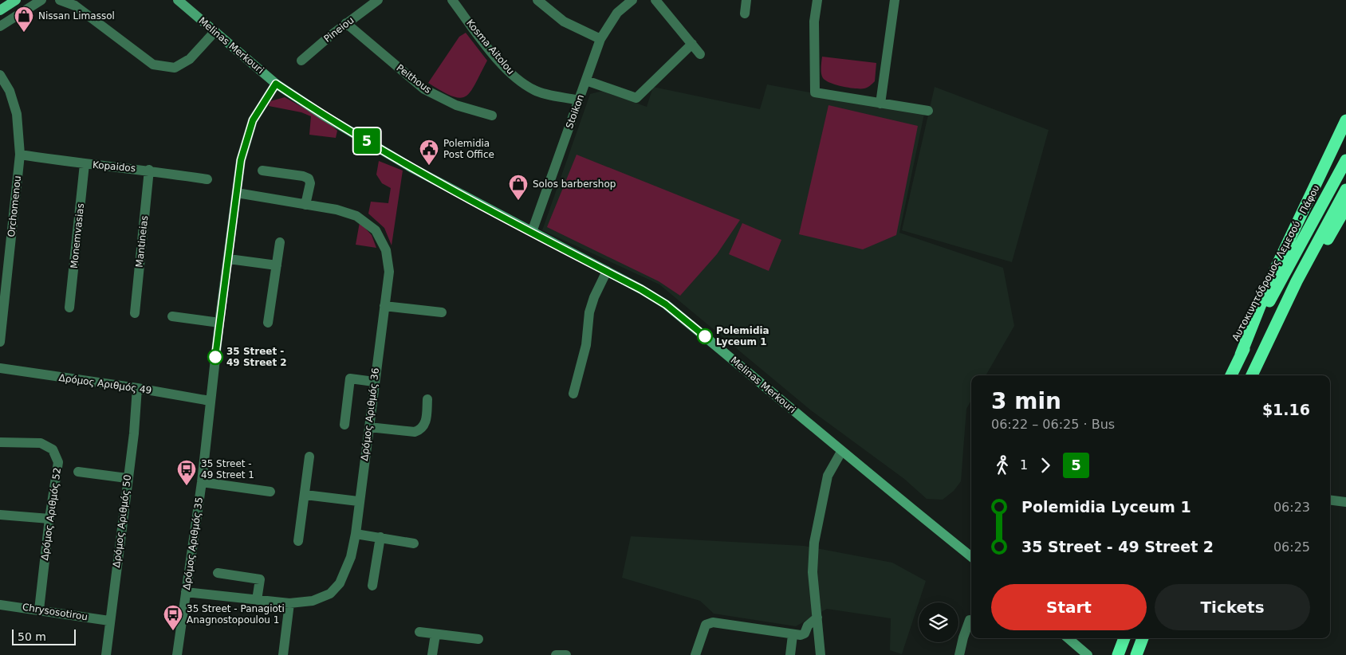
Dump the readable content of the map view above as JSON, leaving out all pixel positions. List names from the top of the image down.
{
  "streets": {
    "highway": ["Αυτοκινητόδρομος Λεμεσού - Πάφου"],
    "main road": ["Melinas Merkouri"],
    "street": [
      "Pineiou",
      "Kosma Aitolou",
      "Peithous",
      "Stoikon",
      "Kopaidos",
      "Orchomenou",
      "Monemvasias",
      "Mantineias",
      "Δρόμος Αριθμός 49",
      "Δρόμος Αριθμός 36",
      "Δρόμος Αριθμός 52",
      "Δρόμος Αριθμός 50",
      "Δρόμος Αριθμός 35",
      "Chrysosotirou"
    ]
  },
  "crossings": [
    ["Pineiou", "Peithous"],
    ["Melinas Merkouri", "Stoikon"],
    ["Melinas Merkouri", "Δρόμος Αριθμός 35"],
    ["Kosma Aitolou", "Stoikon"],
    ["Kopaidos", "Orchomenou"],
    ["Kopaidos", "Monemvasias"],
    ["Kopaidos", "Mantineias"],
    ["Δρόμος Αριθμός 49", "Δρόμος Αριθμός 50"],
    ["Δρόμος Αριθμός 49", "Δρόμος Αριθμός 35"],
    ["Δρόμος Αριθμός 36", "Δρόμος Αριθμός 35"],
    ["Δρόμος Αριθμός 52", "Chrysosotirou"],
    ["Δρόμος Αριθμός 50", "Chrysosotirou"]
  ],
  "places": {
    "shop": ["Nissan Limassol", "Solos barbershop"],
    "public building": ["Polemidia Post Office"],
    "other": ["Polemidia Lyceum 1", "35 Street - 49 Street 2"],
    "bus stop": ["35 Street - 49 Street 1", "35 Street - Panagioti Anagnostopoulou 1"]
  },
  "lines": ["bus line 5"],
  "scale_bar": "50 m",
  "page": {
    "on_map": "5",
    "heading": ["3 min", "06:22 – 06:25 · Bus", "$1.16"],
    "legs": ["1", "5"],
    "list": [
      {
        "name": "Polemidia Lyceum 1",
        "value": "06:23"
      },
      {
        "name": "35 Street - 49 Street 2",
        "value": "06:25"
      }
    ],
    "buttons": ["Start", "Tickets"],
    "scale": "50 m"
  }
}
